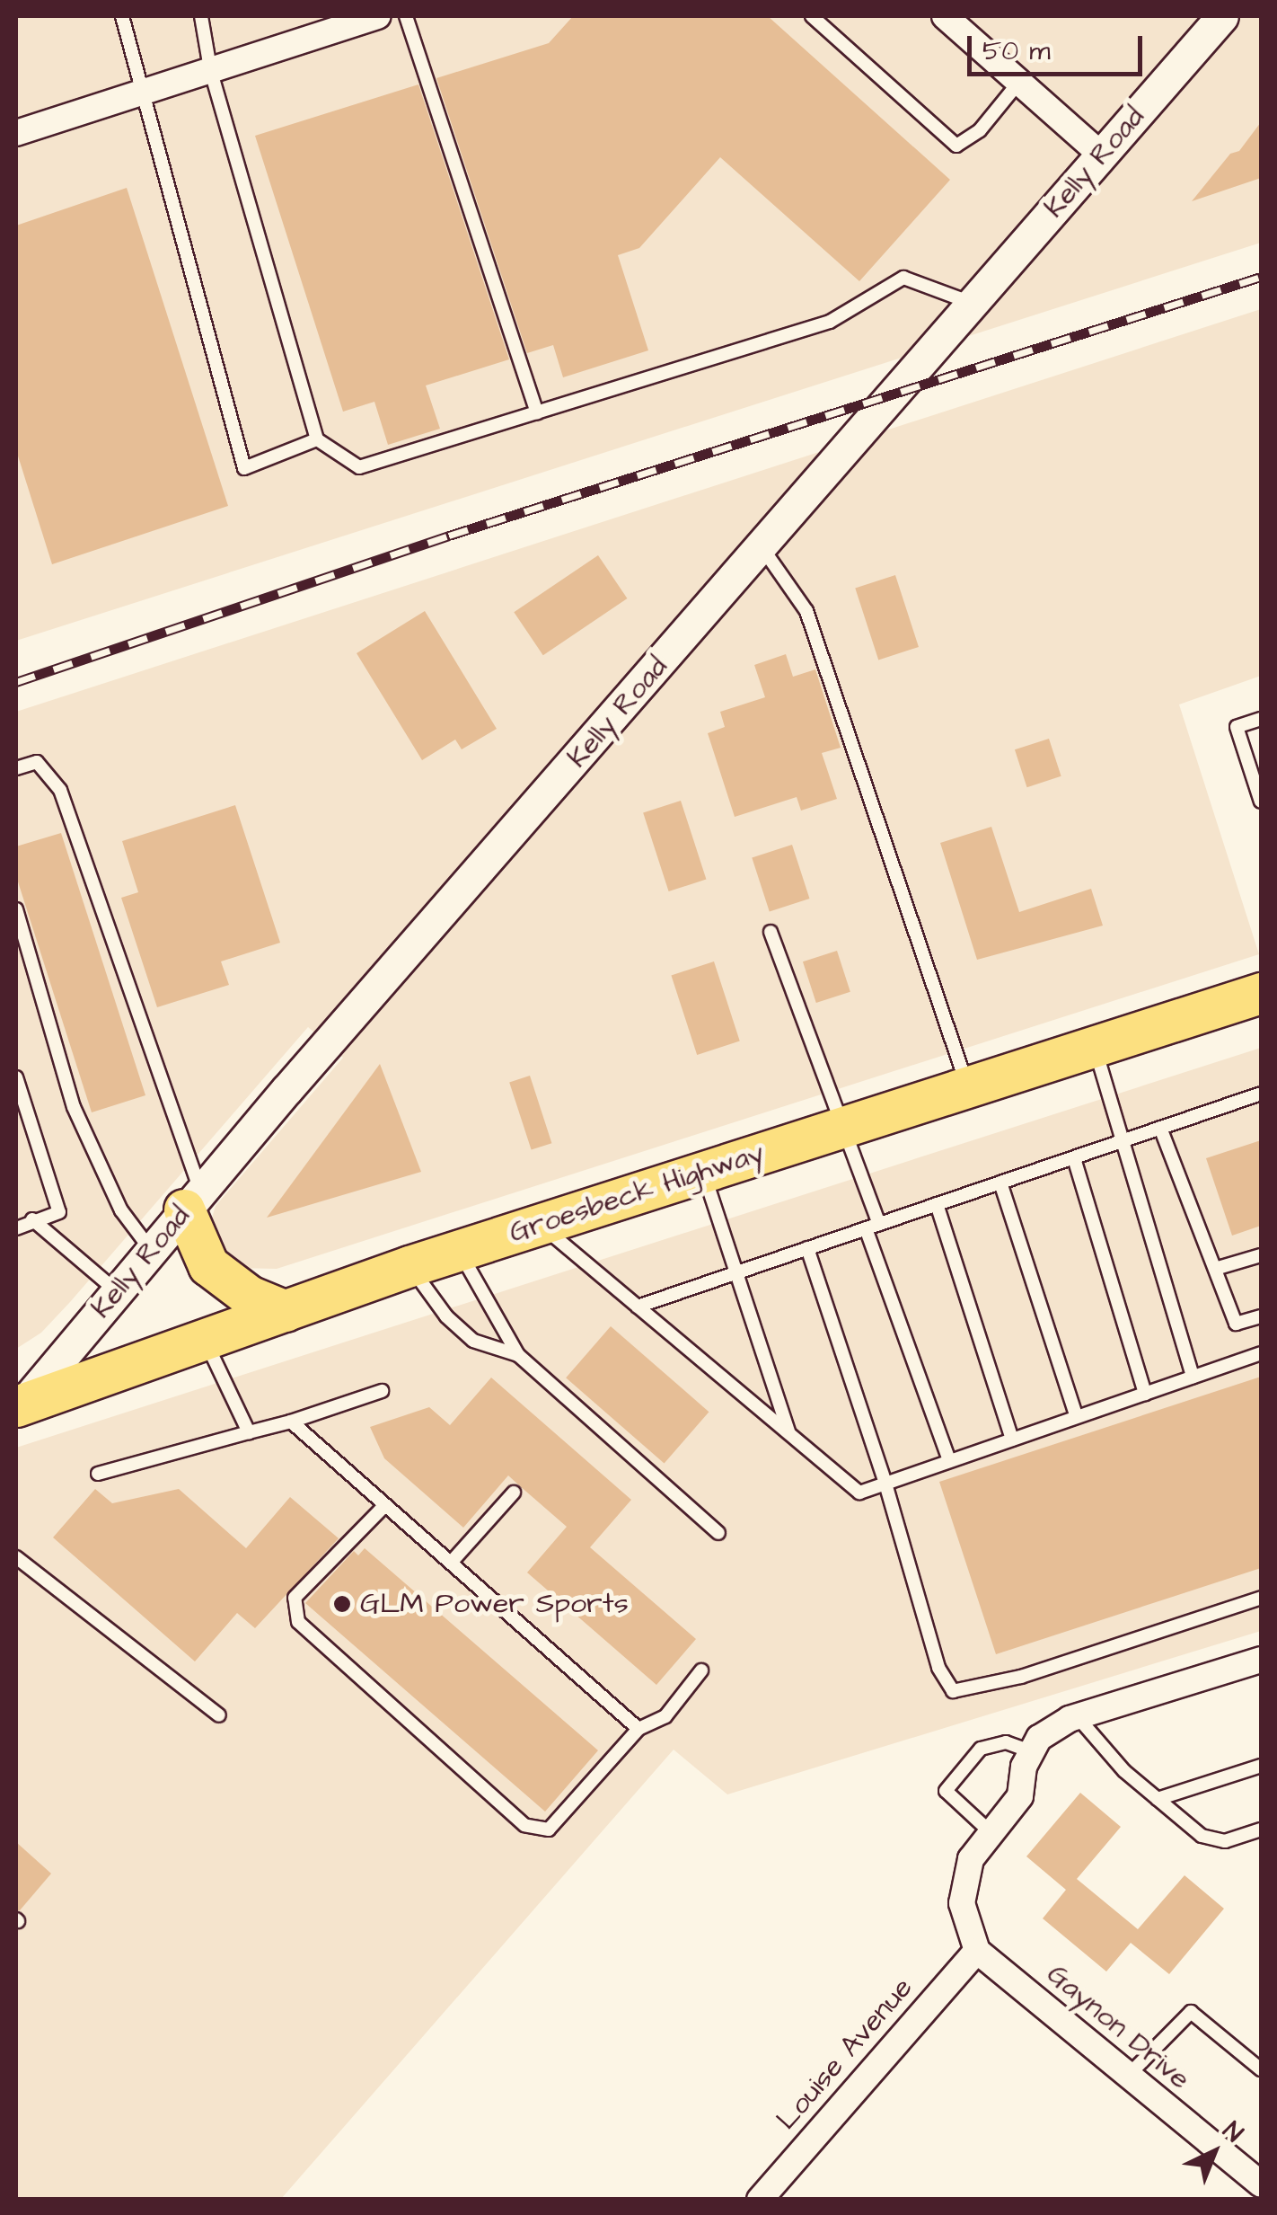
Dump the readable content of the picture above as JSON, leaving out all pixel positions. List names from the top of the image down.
{
  "streets": {
    "main road": ["Groesbeck Highway"],
    "street": ["Kelly Road", "Gaynon Drive", "Louise Avenue"]
  },
  "crossings": [
    ["Kelly Road", "Groesbeck Highway"],
    ["Gaynon Drive", "Louise Avenue"]
  ],
  "places": ["GLM Power Sports"],
  "scale_bar": "50 m",
  "north": "top right"
}
